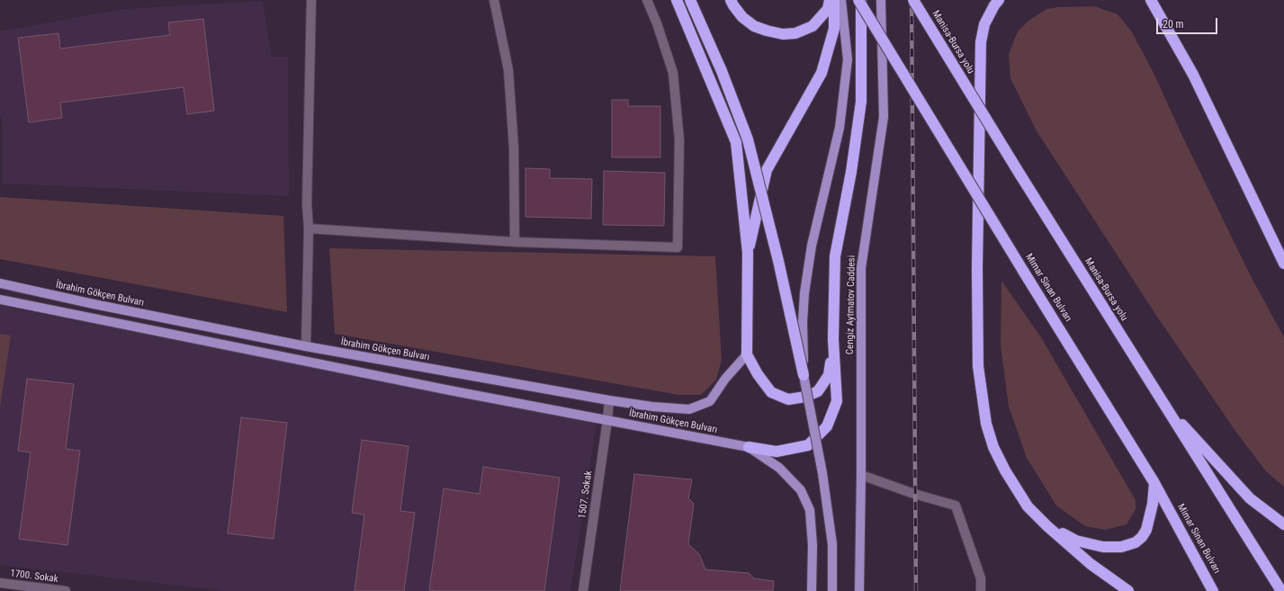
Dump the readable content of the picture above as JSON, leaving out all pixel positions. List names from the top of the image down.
{
  "streets": {
    "highway": ["Manisa-Bursa yolu", "Mimar Sinan Bulvarı"],
    "main road": ["İbrahim Gökçen Bulvarı", "Cengiz Aytmatov Caddesi"],
    "street": ["1507. Sokak", "1700. Sokak"]
  },
  "crossings": [
    ["İbrahim Gökçen Bulvarı", "1507. Sokak"]
  ],
  "scale_bar": "20 m"
}
